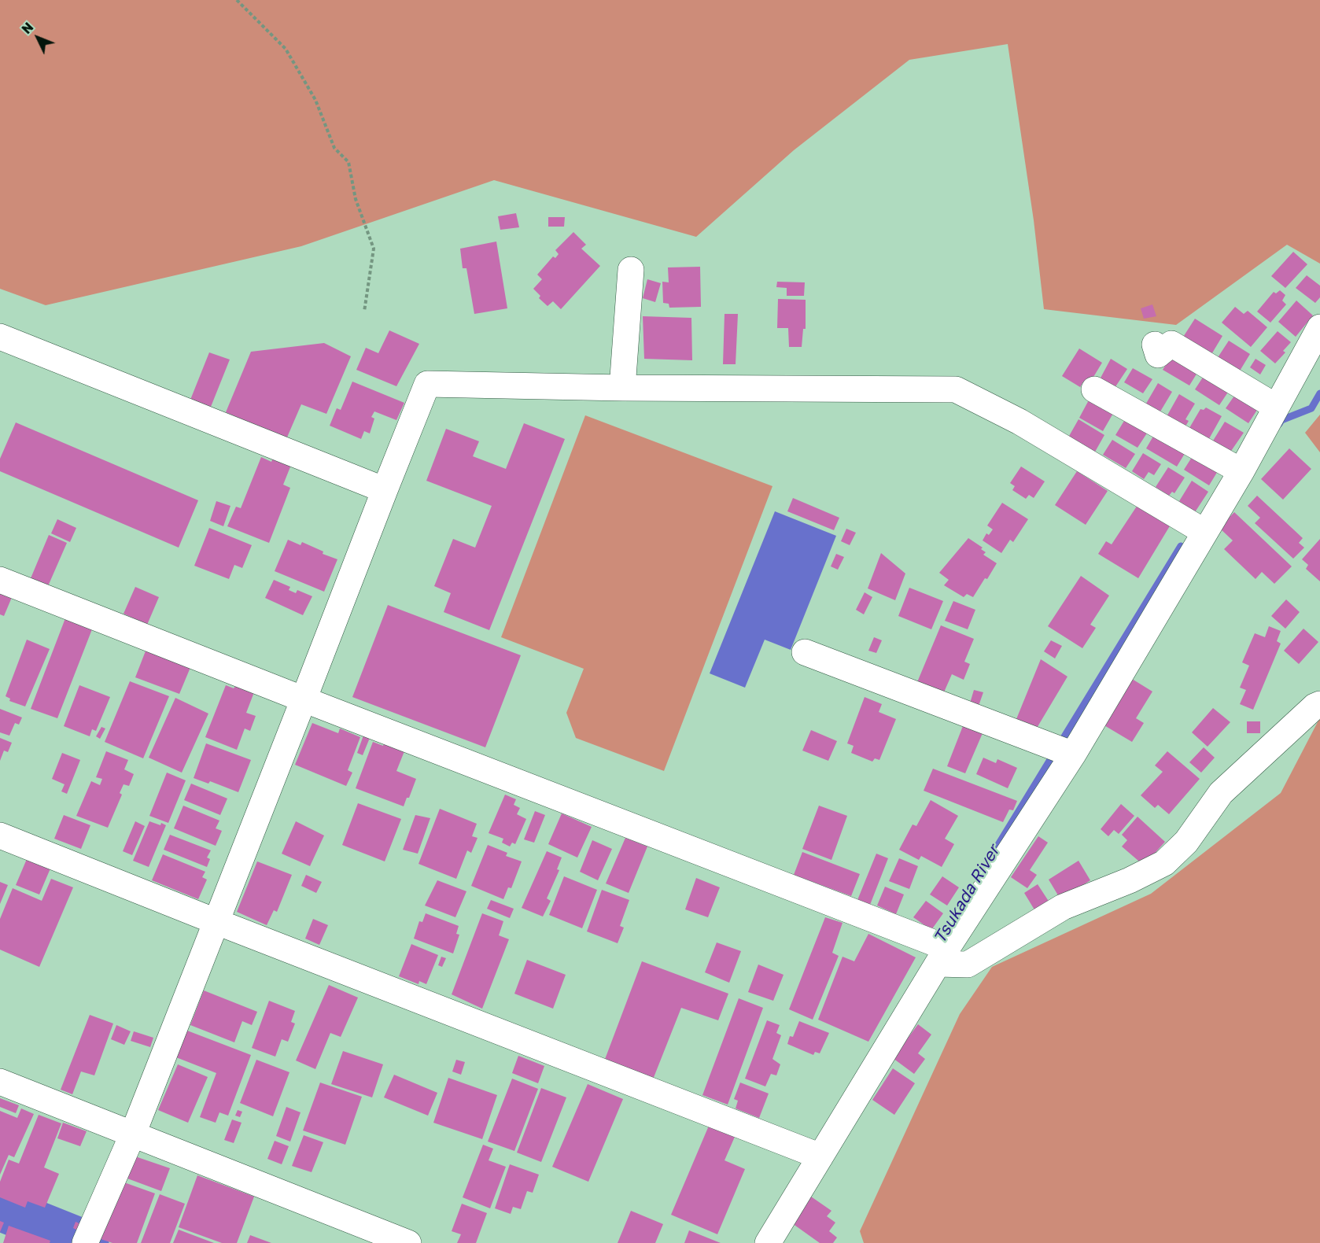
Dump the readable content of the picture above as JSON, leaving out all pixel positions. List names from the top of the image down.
{
  "water": ["Tsukada River"],
  "north": "top left"
}
